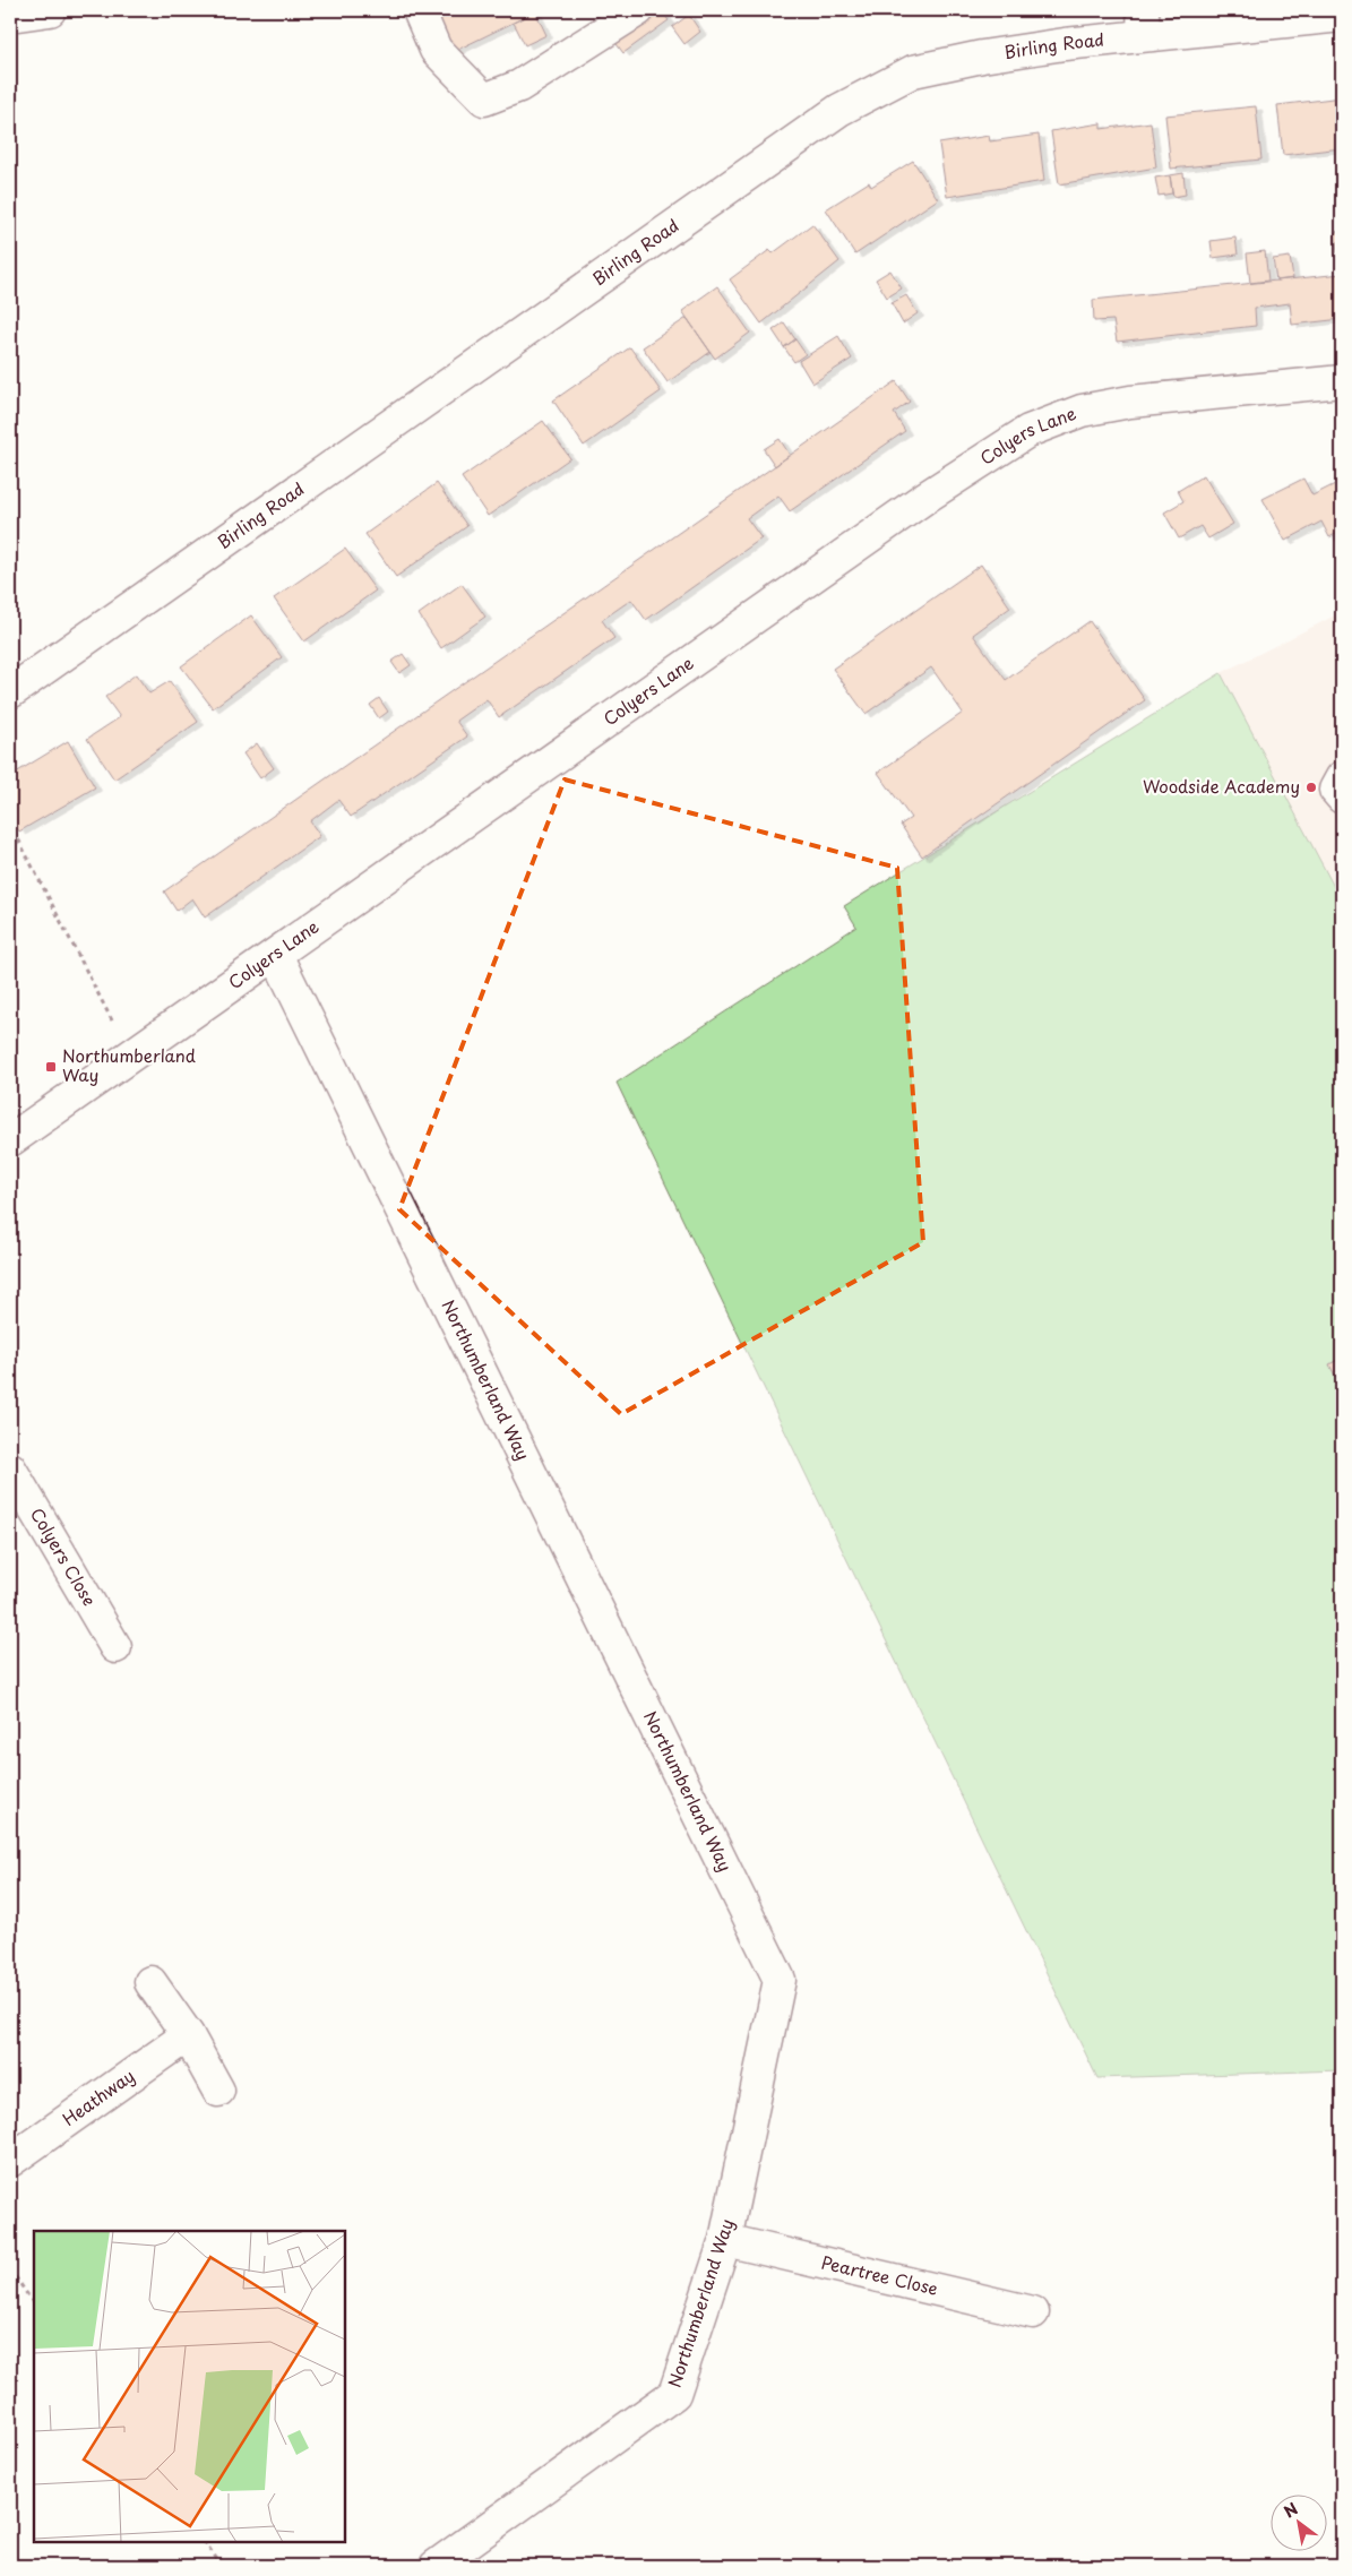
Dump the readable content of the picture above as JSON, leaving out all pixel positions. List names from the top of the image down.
{
  "streets": {
    "street": [
      "Birling Road",
      "Colyers Lane",
      "Northumberland Way",
      "Colyers Close",
      "Heathway",
      "Peartree Close"
    ]
  },
  "crossings": [
    ["Colyers Lane", "Northumberland Way"],
    ["Northumberland Way", "Peartree Close"]
  ],
  "places": {
    "other": ["Woodside Academy"],
    "transit": ["Northumberland Way"]
  },
  "north": "top left"
}
